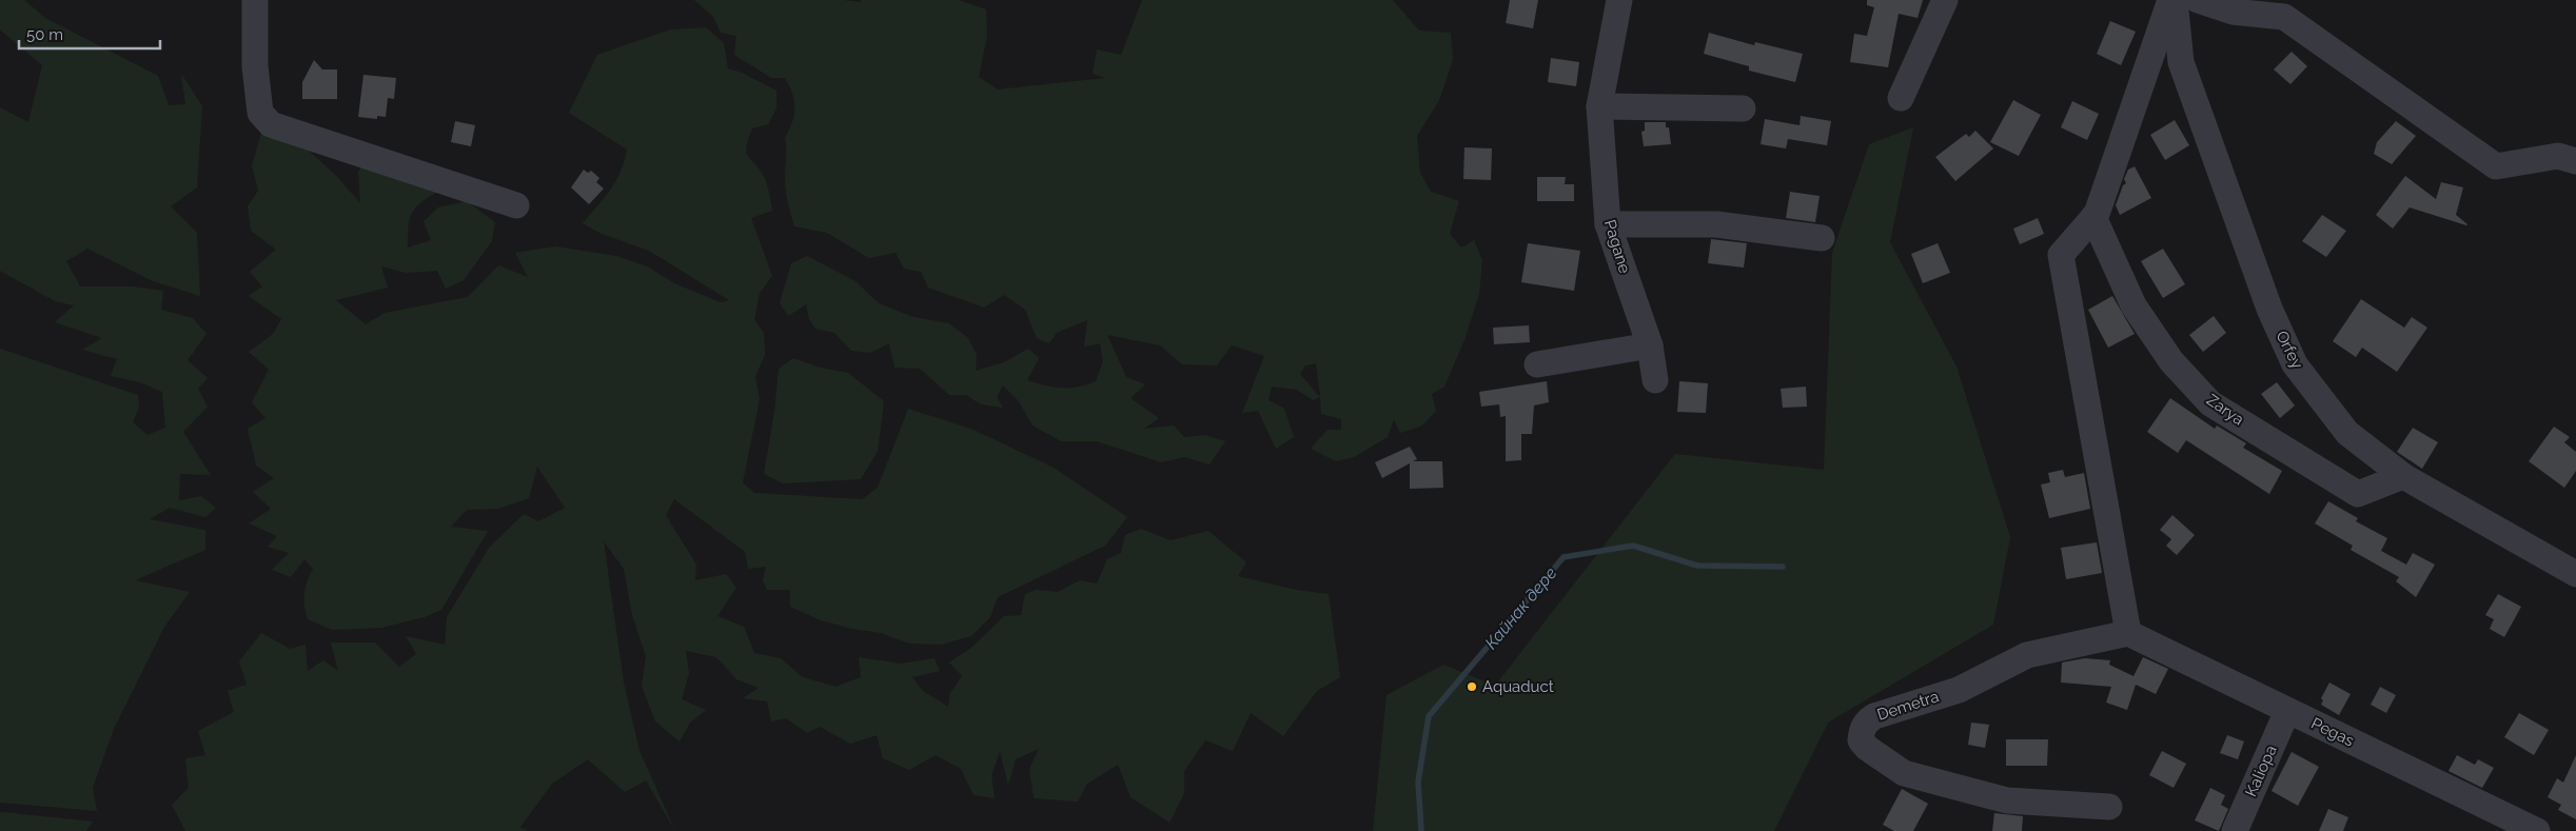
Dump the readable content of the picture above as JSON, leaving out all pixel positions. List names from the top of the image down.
{
  "streets": {
    "street": [
      "Pagane",
      "Orfey",
      "Zarya",
      "Demetra",
      "Pegas",
      "Kaliopa"
    ]
  },
  "crossings": [
    ["Orfey", "Zarya"],
    ["Demetra", "Pegas"],
    ["Pegas", "Kaliopa"]
  ],
  "water": ["Кайнак дере"],
  "places": ["Aquaduct"],
  "scale_bar": "50 m"
}
